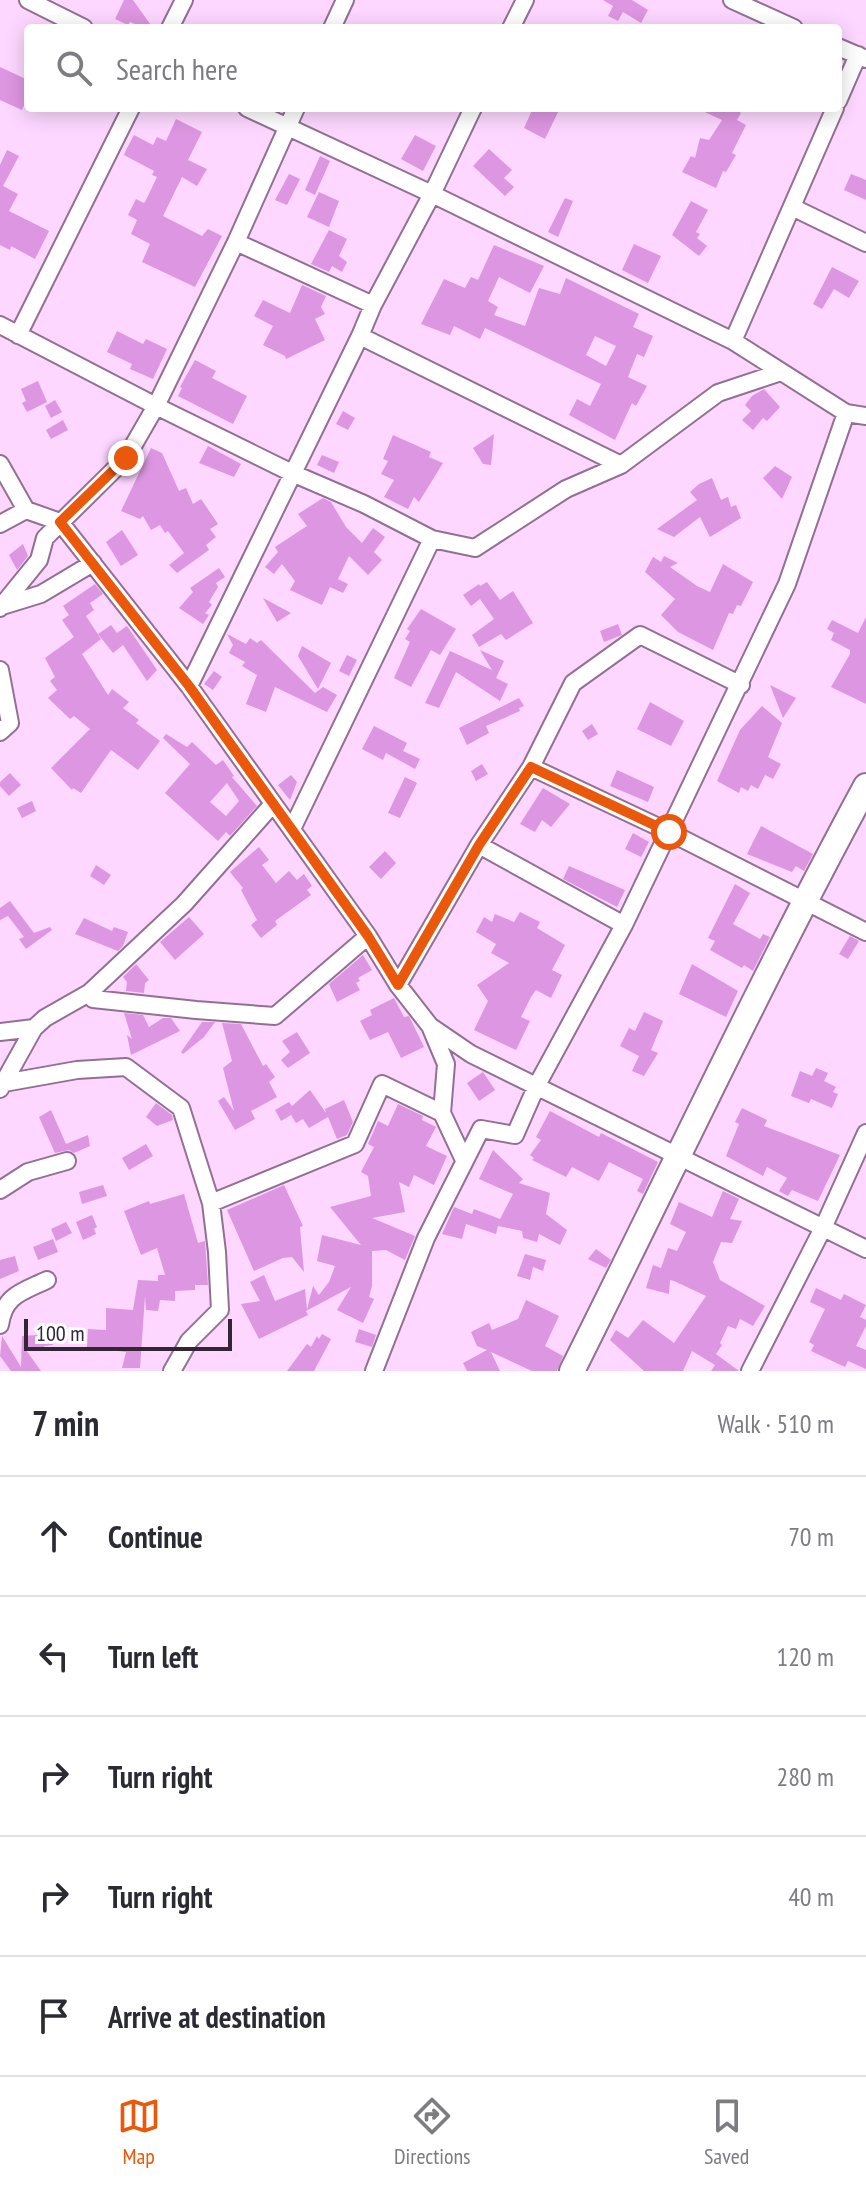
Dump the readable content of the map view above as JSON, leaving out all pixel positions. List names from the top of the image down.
{
  "scale_bar": "100 m",
  "page": {
    "search": "Search here",
    "scale": "100 m",
    "heading": ["7 min", "Walk · 510 m"],
    "list": [
      ["Continue", "70 m"],
      ["Turn left", "120 m"],
      ["Turn right", "280 m"],
      ["Turn right", "40 m"],
      "Arrive at destination"
    ],
    "nav": ["Map", "Directions", "Saved"]
  }
}
